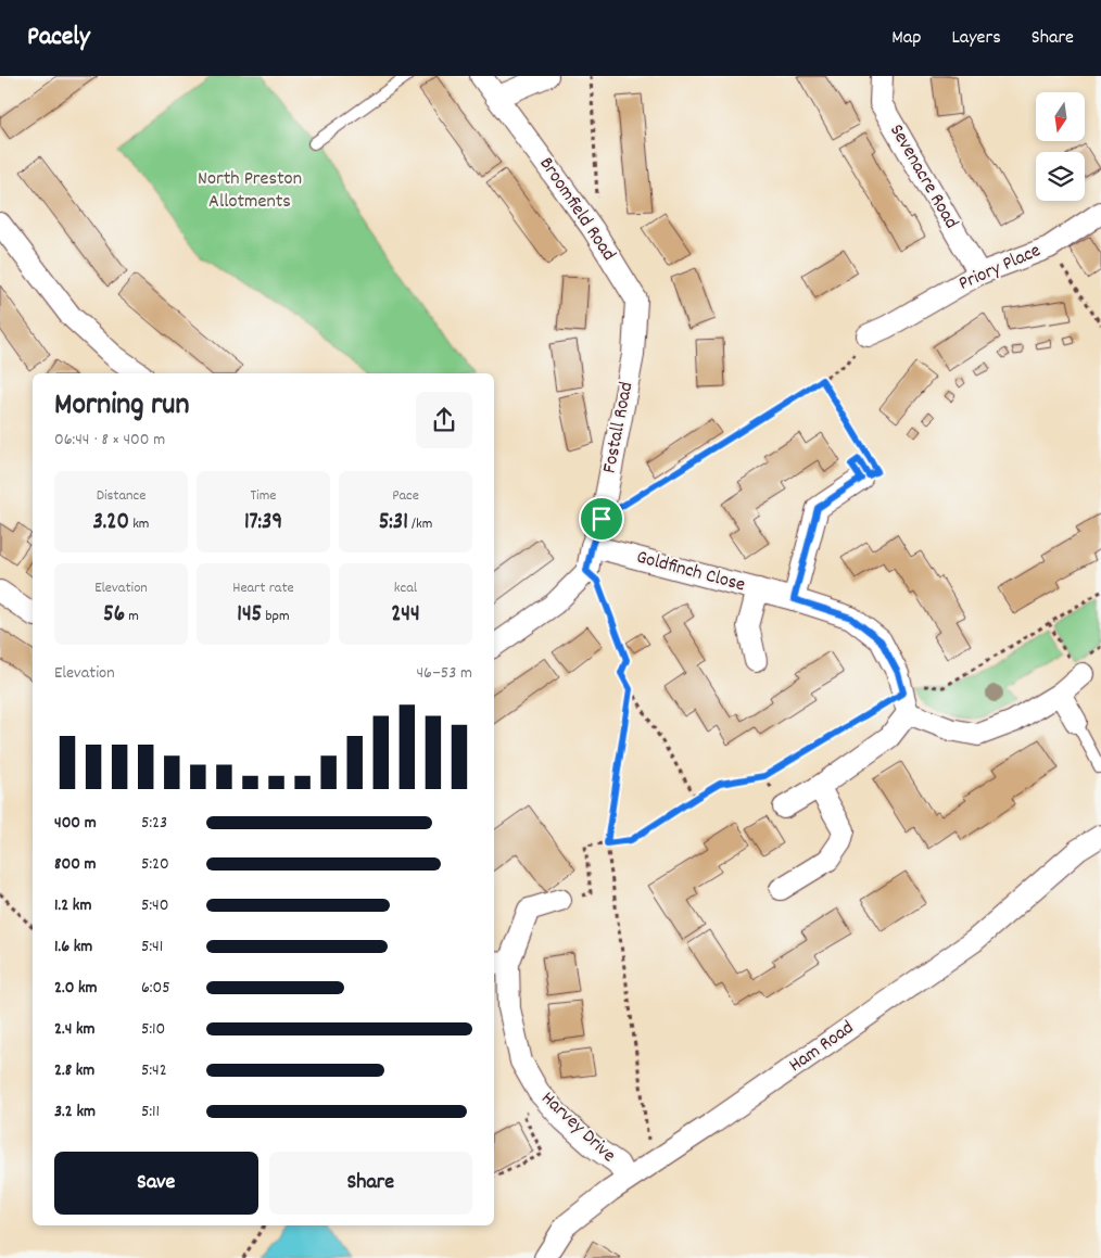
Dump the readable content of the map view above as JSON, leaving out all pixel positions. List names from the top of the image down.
{
  "streets": {
    "street": [
      "Sevenacre Road",
      "Broomfield Road",
      "Priory Place",
      "Fostall Road",
      "Goldfinch Close",
      "Ham Road",
      "Harvey Drive"
    ]
  },
  "crossings": [
    ["Sevenacre Road", "Priory Place"],
    ["Broomfield Road", "Fostall Road"],
    ["Fostall Road", "Goldfinch Close"],
    ["Ham Road", "Harvey Drive"]
  ],
  "parks": ["North Preston Allotments"],
  "north": "bottom",
  "page": {
    "header": "Pacely",
    "nav": ["Map", "Layers", "Share"],
    "heading": ["Morning run", "06:44 · 8 × 400 m"],
    "stats": [
      ["Distance", "3.20 km"],
      ["Time", "17:39"],
      ["Pace", "5:31 /km"],
      ["Elevation", "56 m"],
      ["Heart rate", "145 bpm"],
      ["kcal", "244"]
    ],
    "chart": ["Elevation", "46–53 m"],
    "list": [
      {
        "name": "400 m",
        "note": "5:23"
      },
      {
        "name": "800 m",
        "note": "5:20"
      },
      {
        "name": "1.2 km",
        "note": "5:40"
      },
      {
        "name": "1.6 km",
        "note": "5:41"
      },
      {
        "name": "2.0 km",
        "note": "6:05"
      },
      {
        "name": "2.4 km",
        "note": "5:10"
      },
      {
        "name": "2.8 km",
        "note": "5:42"
      },
      {
        "name": "3.2 km",
        "note": "5:11"
      }
    ],
    "buttons": ["Save", "Share"]
  }
}
